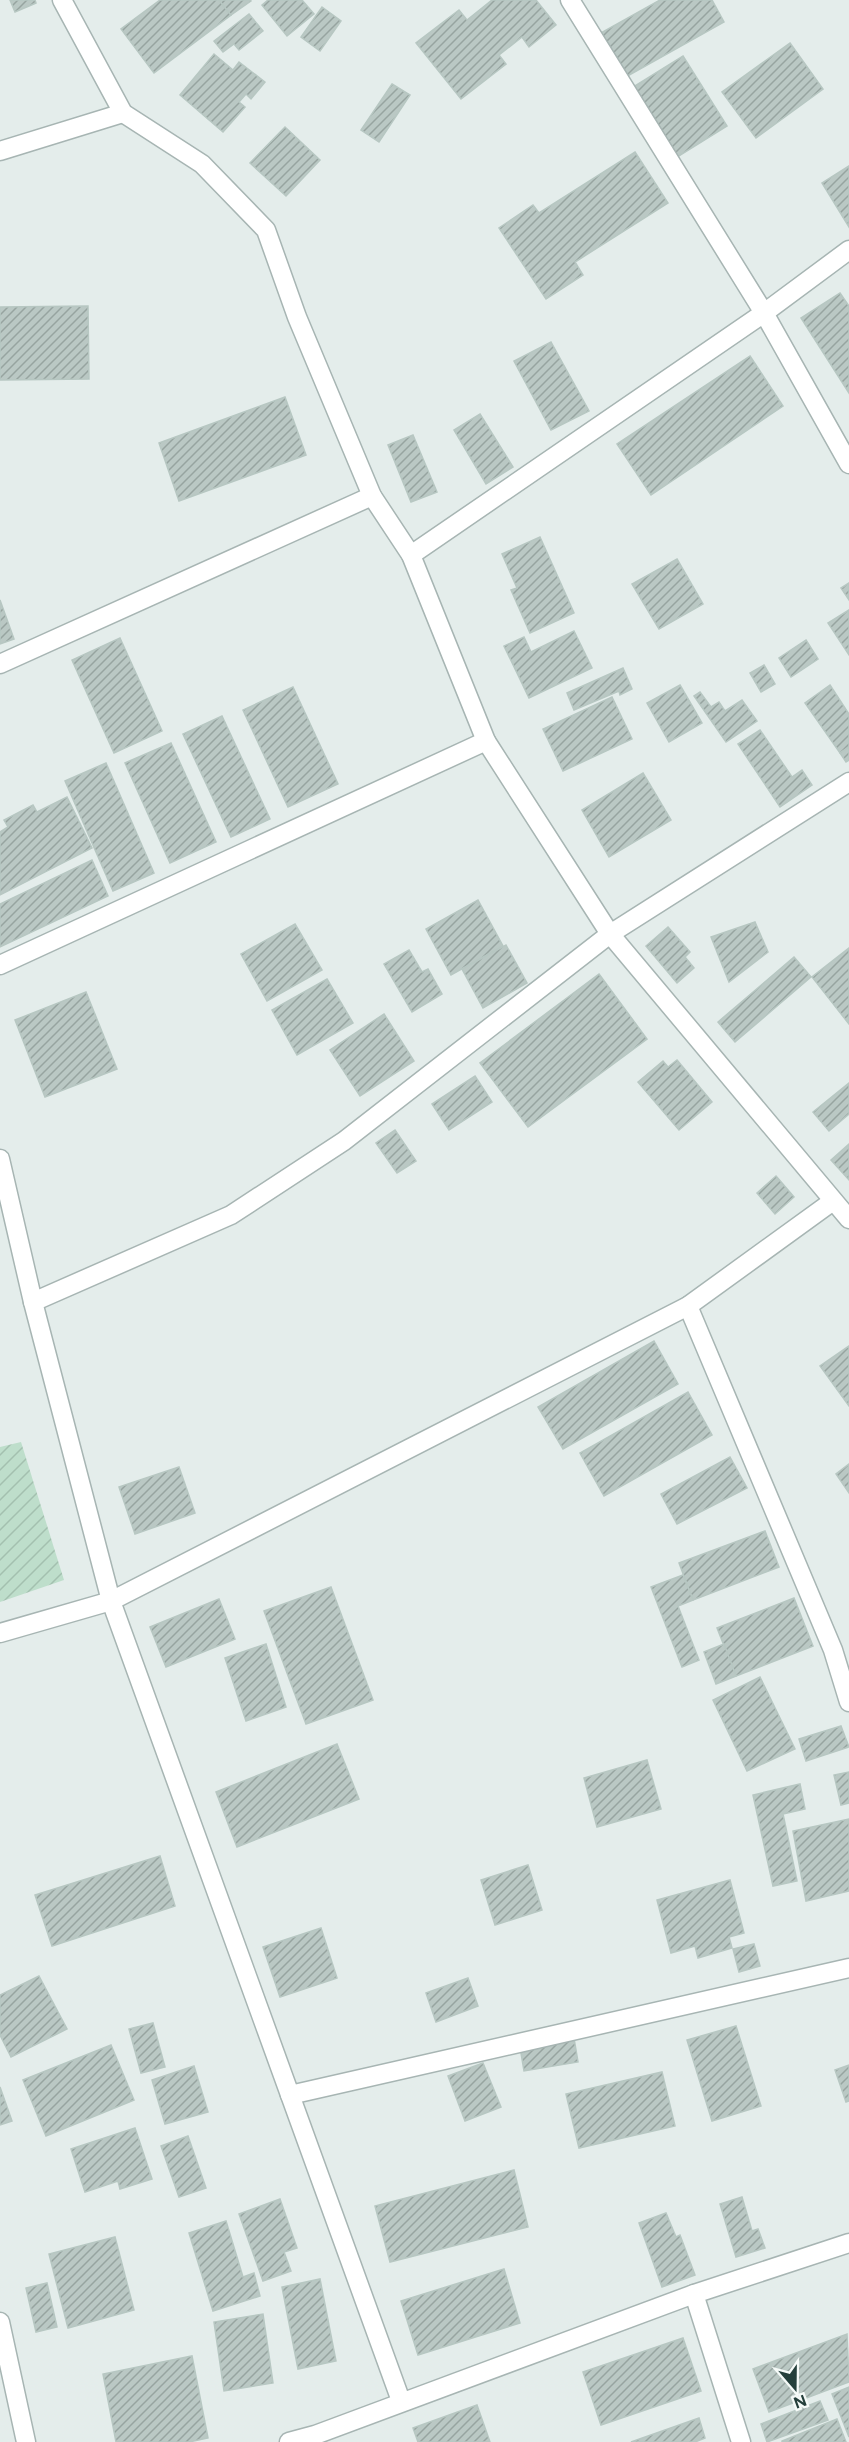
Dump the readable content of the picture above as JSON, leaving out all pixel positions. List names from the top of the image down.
{
  "north": "bottom"
}
